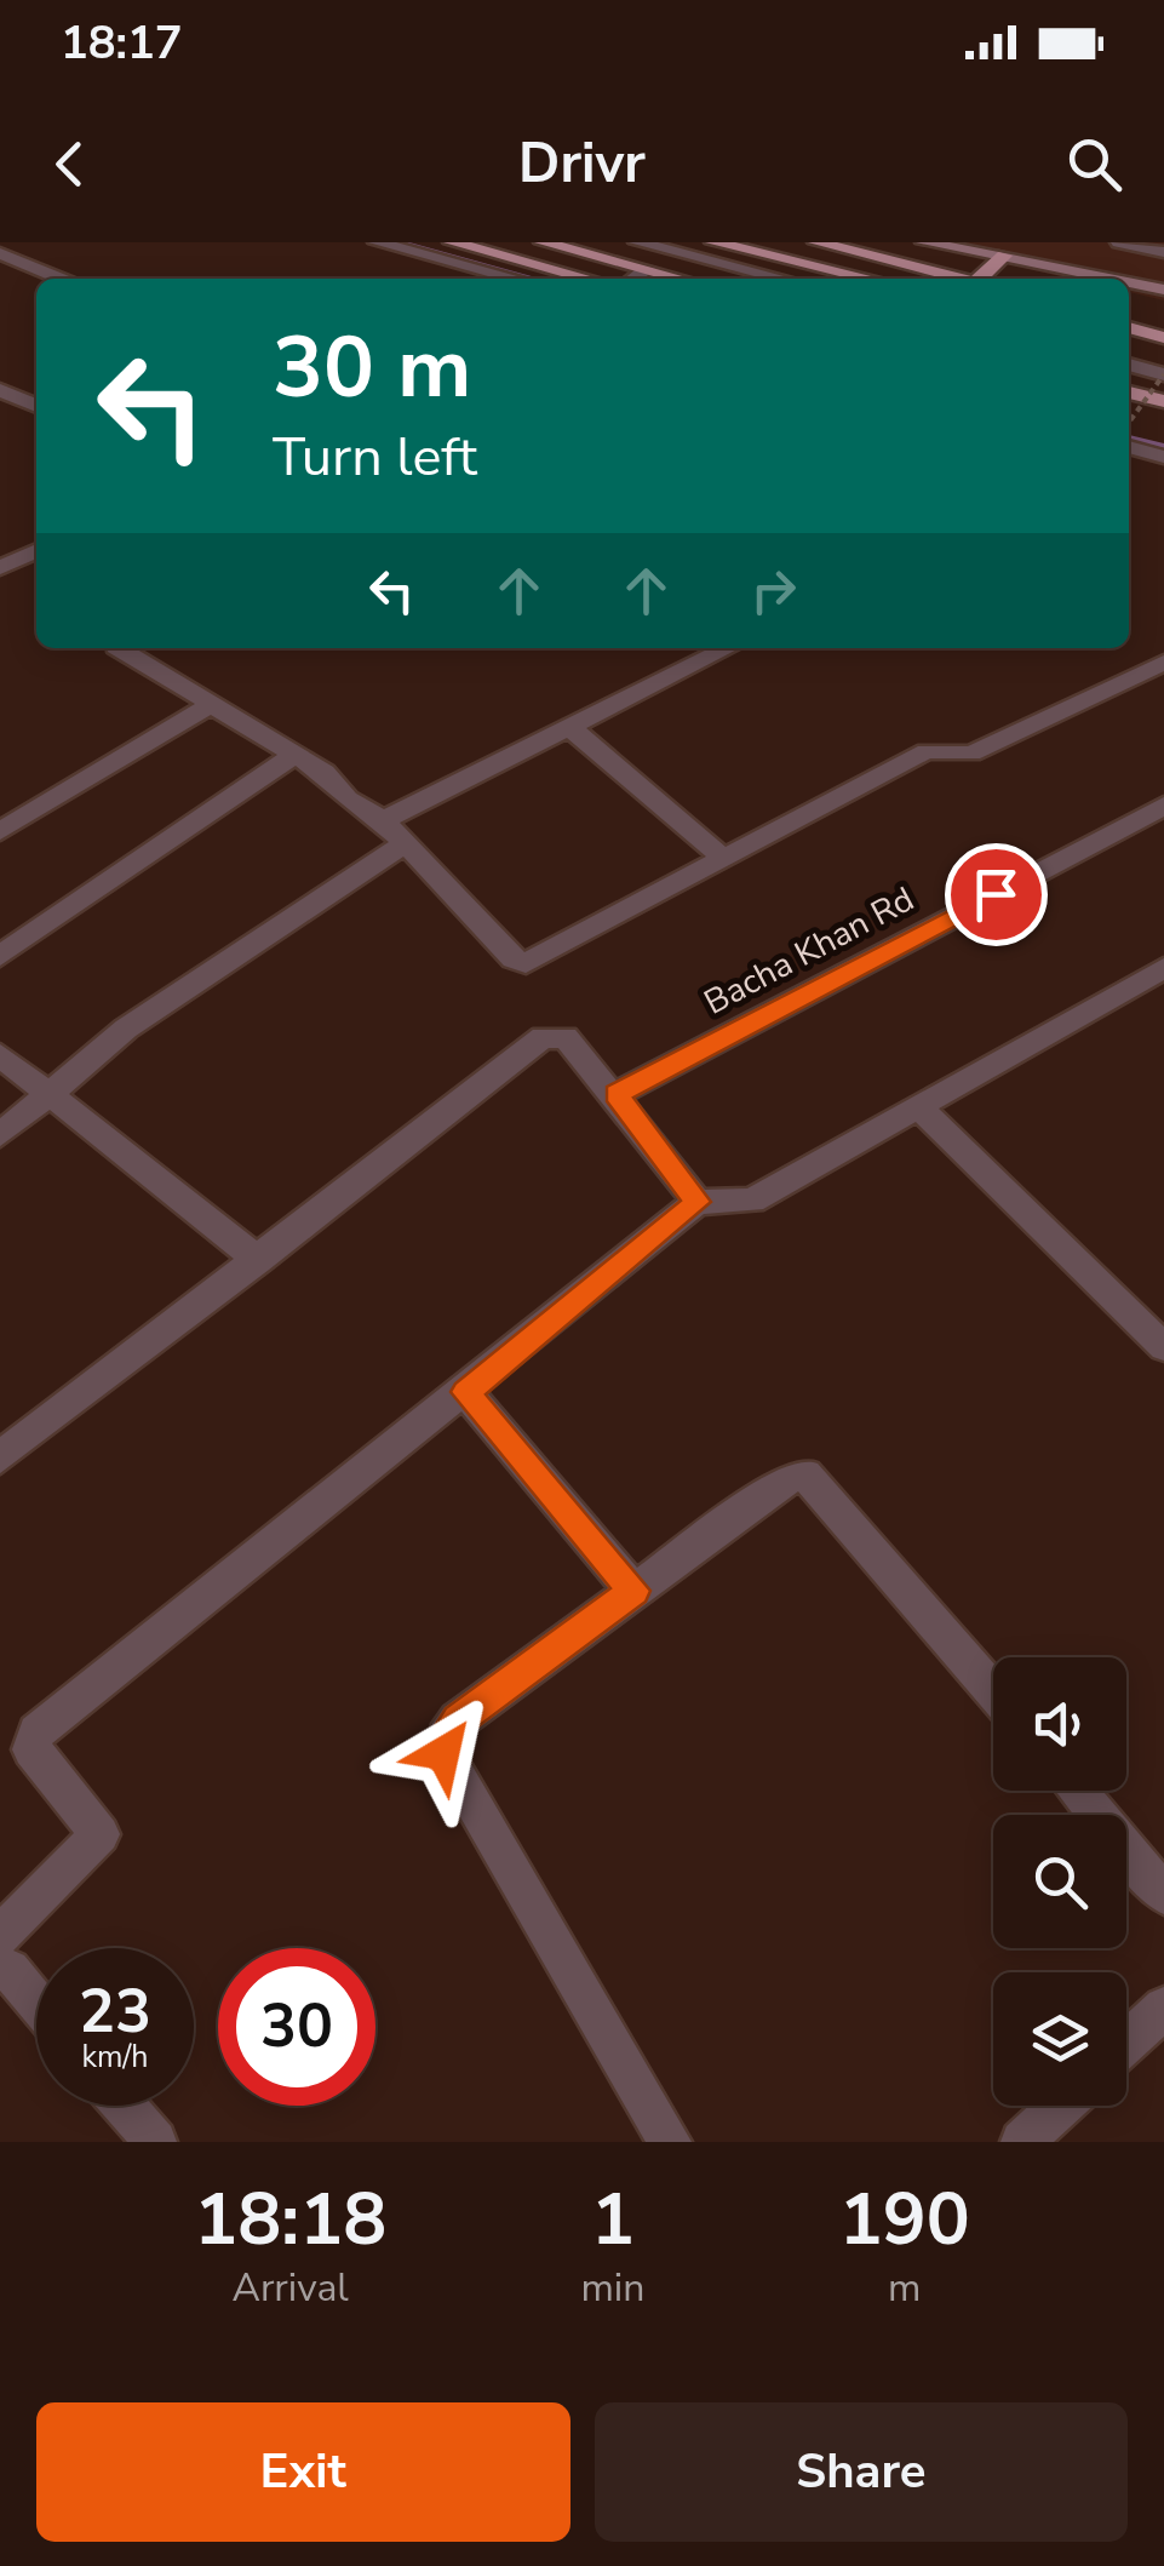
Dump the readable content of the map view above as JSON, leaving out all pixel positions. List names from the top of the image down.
{
  "streets": {
    "street": ["Bacha Khan Rd"]
  },
  "page": {
    "status": "18:17",
    "header": "Drivr",
    "turn": ["30 m", "Turn left"],
    "speed": "23 km/h",
    "limit": "30",
    "eta": [
      "18:18",
      "Arrival",
      "1",
      "min",
      "190",
      "m"
    ],
    "buttons": ["Exit", "Share"]
  }
}
